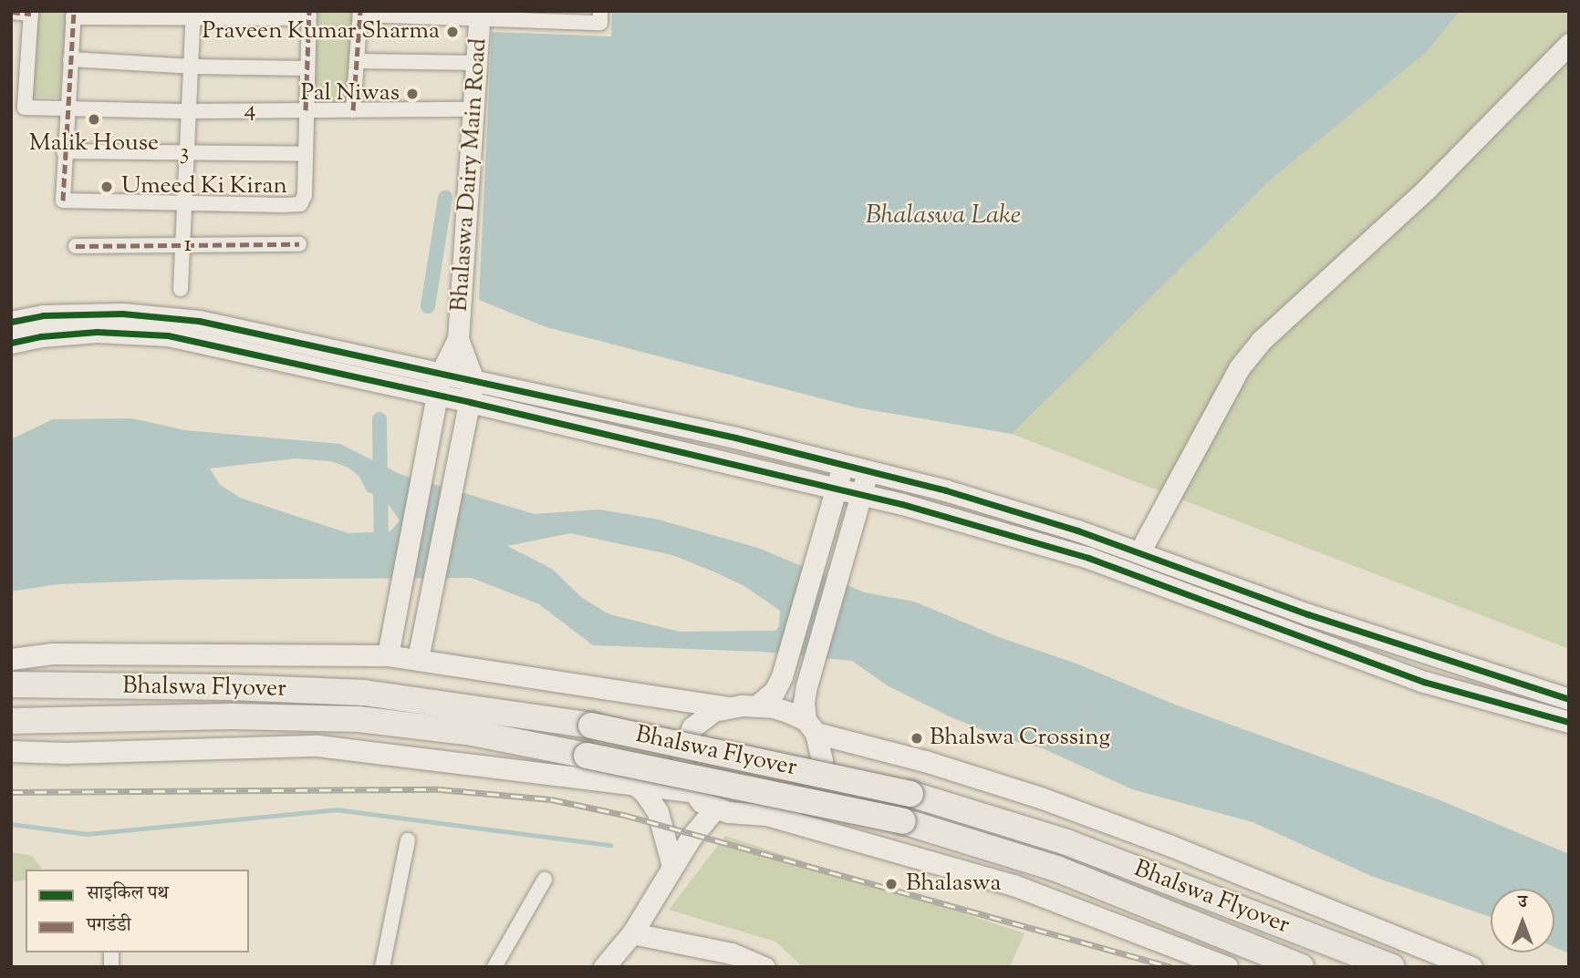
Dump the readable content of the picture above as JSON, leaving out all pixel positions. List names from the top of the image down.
{
  "streets": {
    "highway": ["Bhalswa Flyover"],
    "street": [
      "4",
      "3",
      "Bhalaswa Dairy Main Road",
      "1"
    ]
  },
  "crossings": [
    ["4", "Bhalaswa Dairy Main Road"]
  ],
  "water": ["Bhalaswa Lake"],
  "places": [
    "Praveen Kumar Sharma",
    "Pal Niwas",
    "Malik House",
    "Umeed Ki Kiran",
    "Bhalswa Crossing",
    "Bhalaswa"
  ],
  "legend": ["साइकिल पथ", "पगडंडी"],
  "north": "top"
}
